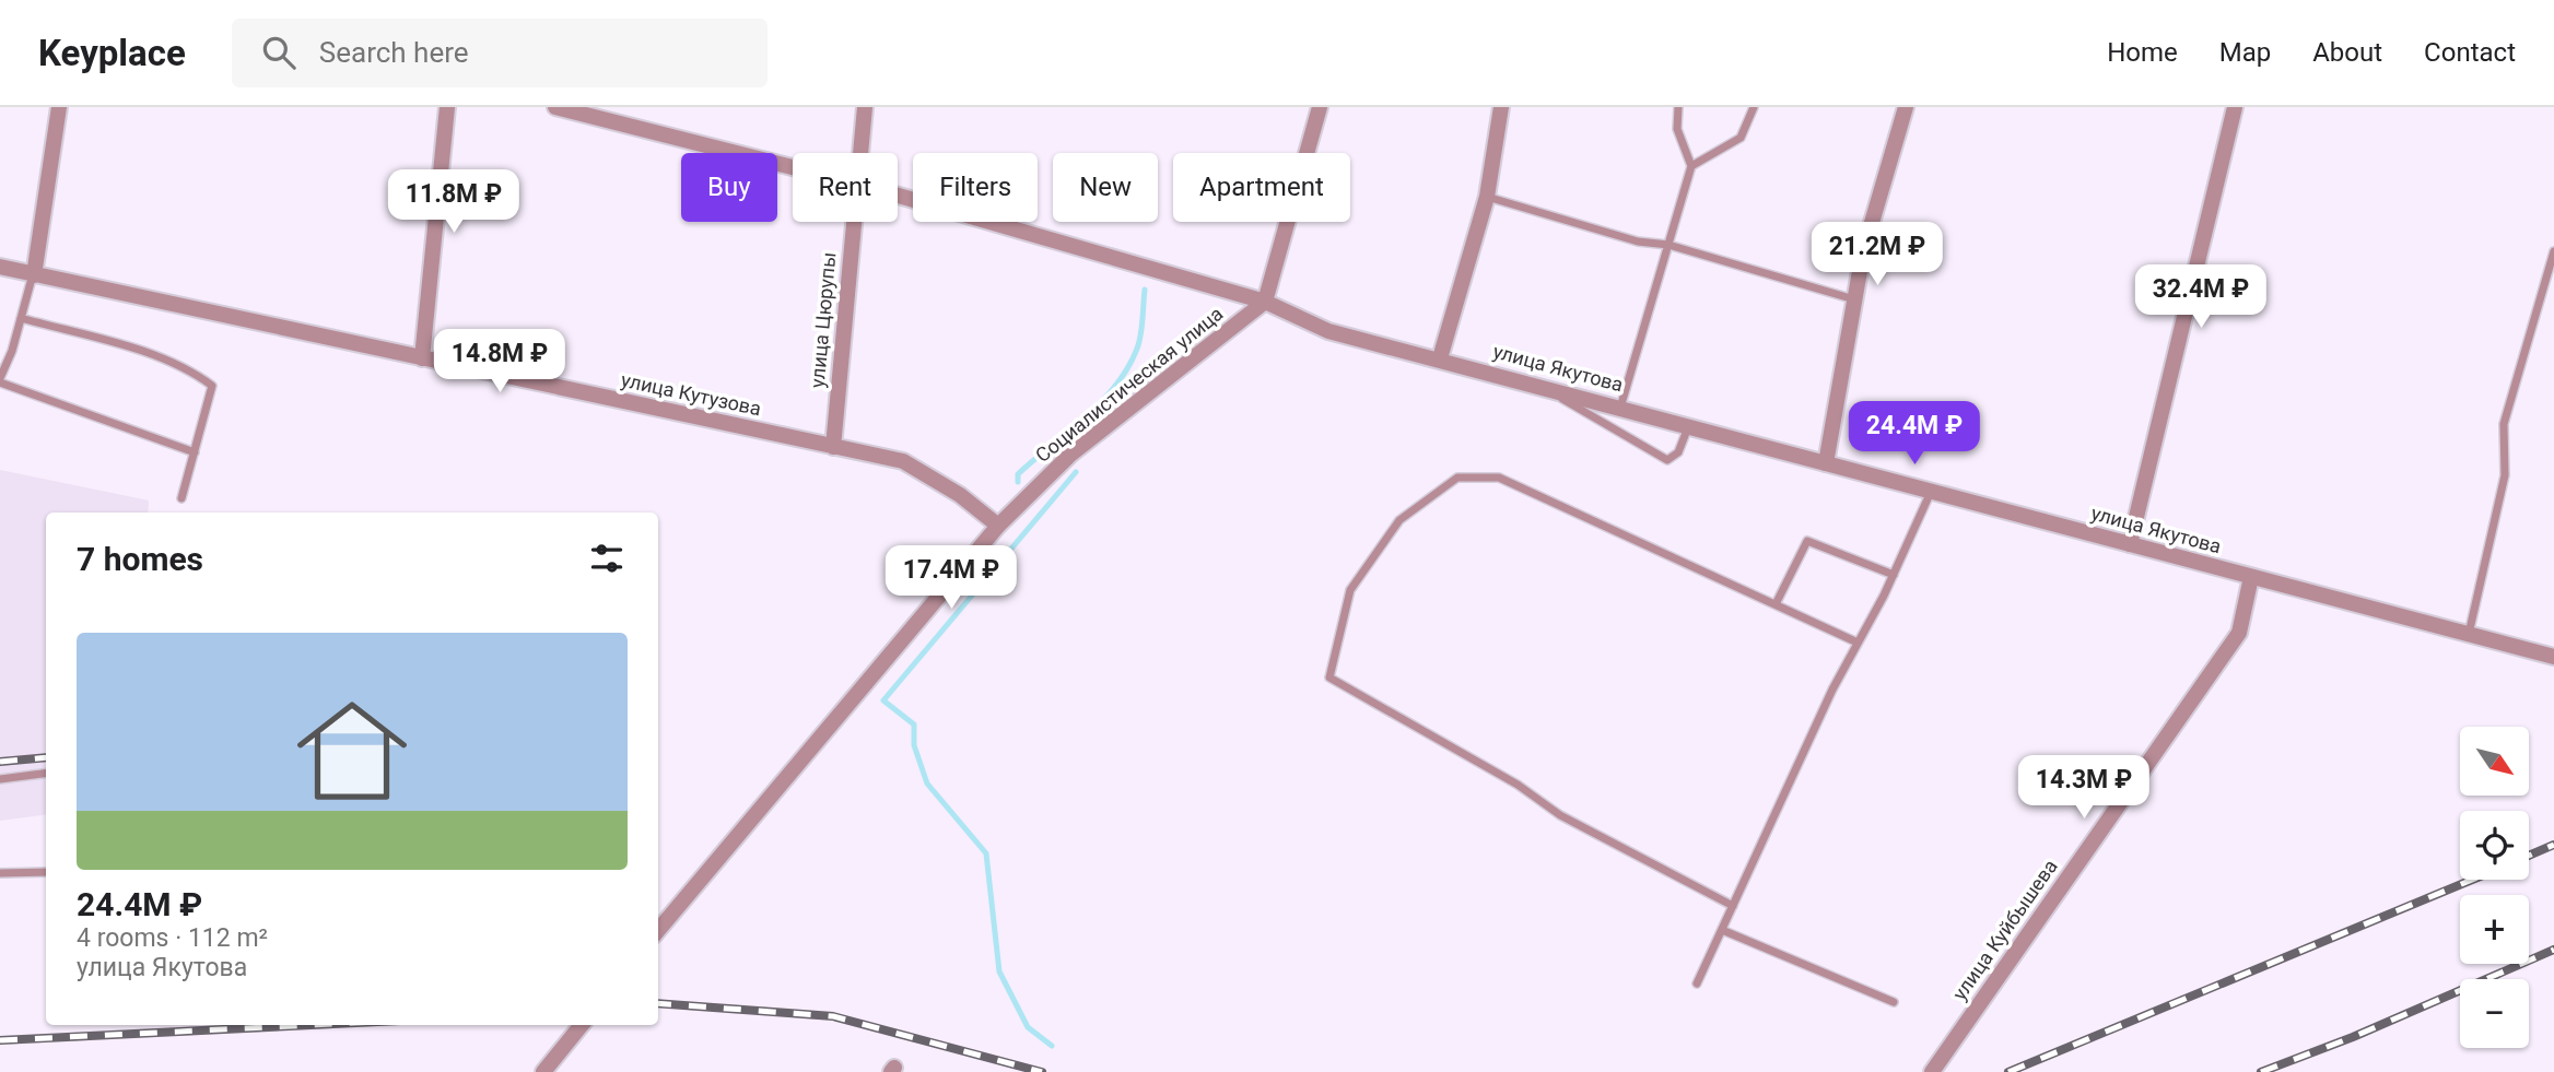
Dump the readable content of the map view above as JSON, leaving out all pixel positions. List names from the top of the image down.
{
  "streets": {
    "street": [
      "улица Цюрупы",
      "улица Якутова",
      "Социалистическая улица",
      "улица Кутузова",
      "улица Куйбышева"
    ]
  },
  "crossings": [
    ["улица Цюрупы", "улица Кутузова"],
    ["улица Якутова", "Социалистическая улица"],
    ["улица Якутова", "улица Куйбышева"],
    ["Социалистическая улица", "улица Кутузова"]
  ],
  "north": "bottom right",
  "page": {
    "header": "Keyplace",
    "search": "Search here",
    "nav": [
      "Home",
      "Map",
      "About",
      "Contact"
    ],
    "chip": [
      "Buy",
      "Rent",
      "Filters",
      "New",
      "Apartment"
    ],
    "price": [
      "11.8M ₽",
      "21.2M ₽",
      "32.4M ₽",
      "14.8M ₽",
      "24.4M ₽",
      "17.4M ₽",
      "14.3M ₽"
    ],
    "heading": "7 homes",
    "list": [
      {
        "name": "24.4M ₽",
        "note": "4 rooms · 112 m² · улица Якутова"
      }
    ],
    "map_buttons": ["+", "−"]
  }
}
